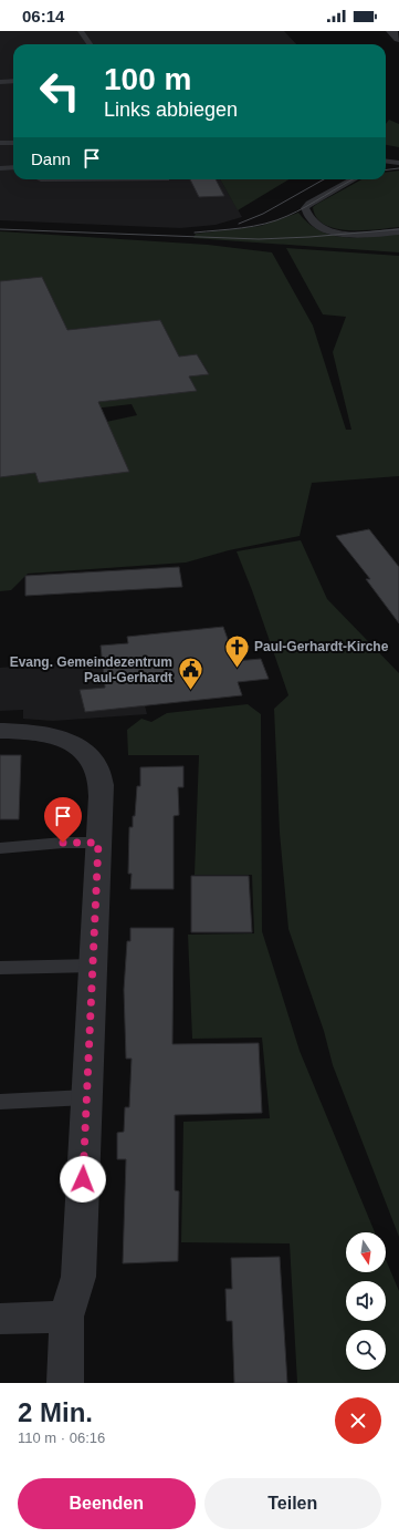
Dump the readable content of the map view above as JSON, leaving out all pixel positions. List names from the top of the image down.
{
  "places": {
    "church": ["Paul-Gerhardt-Kirche"],
    "public building": ["Evang. Gemeindezentrum Paul-Gerhardt"]
  },
  "north": "bottom",
  "page": {
    "status": "06:14",
    "turn": ["100 m", "Links abbiegen"],
    "then": "Dann",
    "heading": ["2 Min.", "110 m · 06:16"],
    "buttons": ["Beenden", "Teilen"]
  }
}
